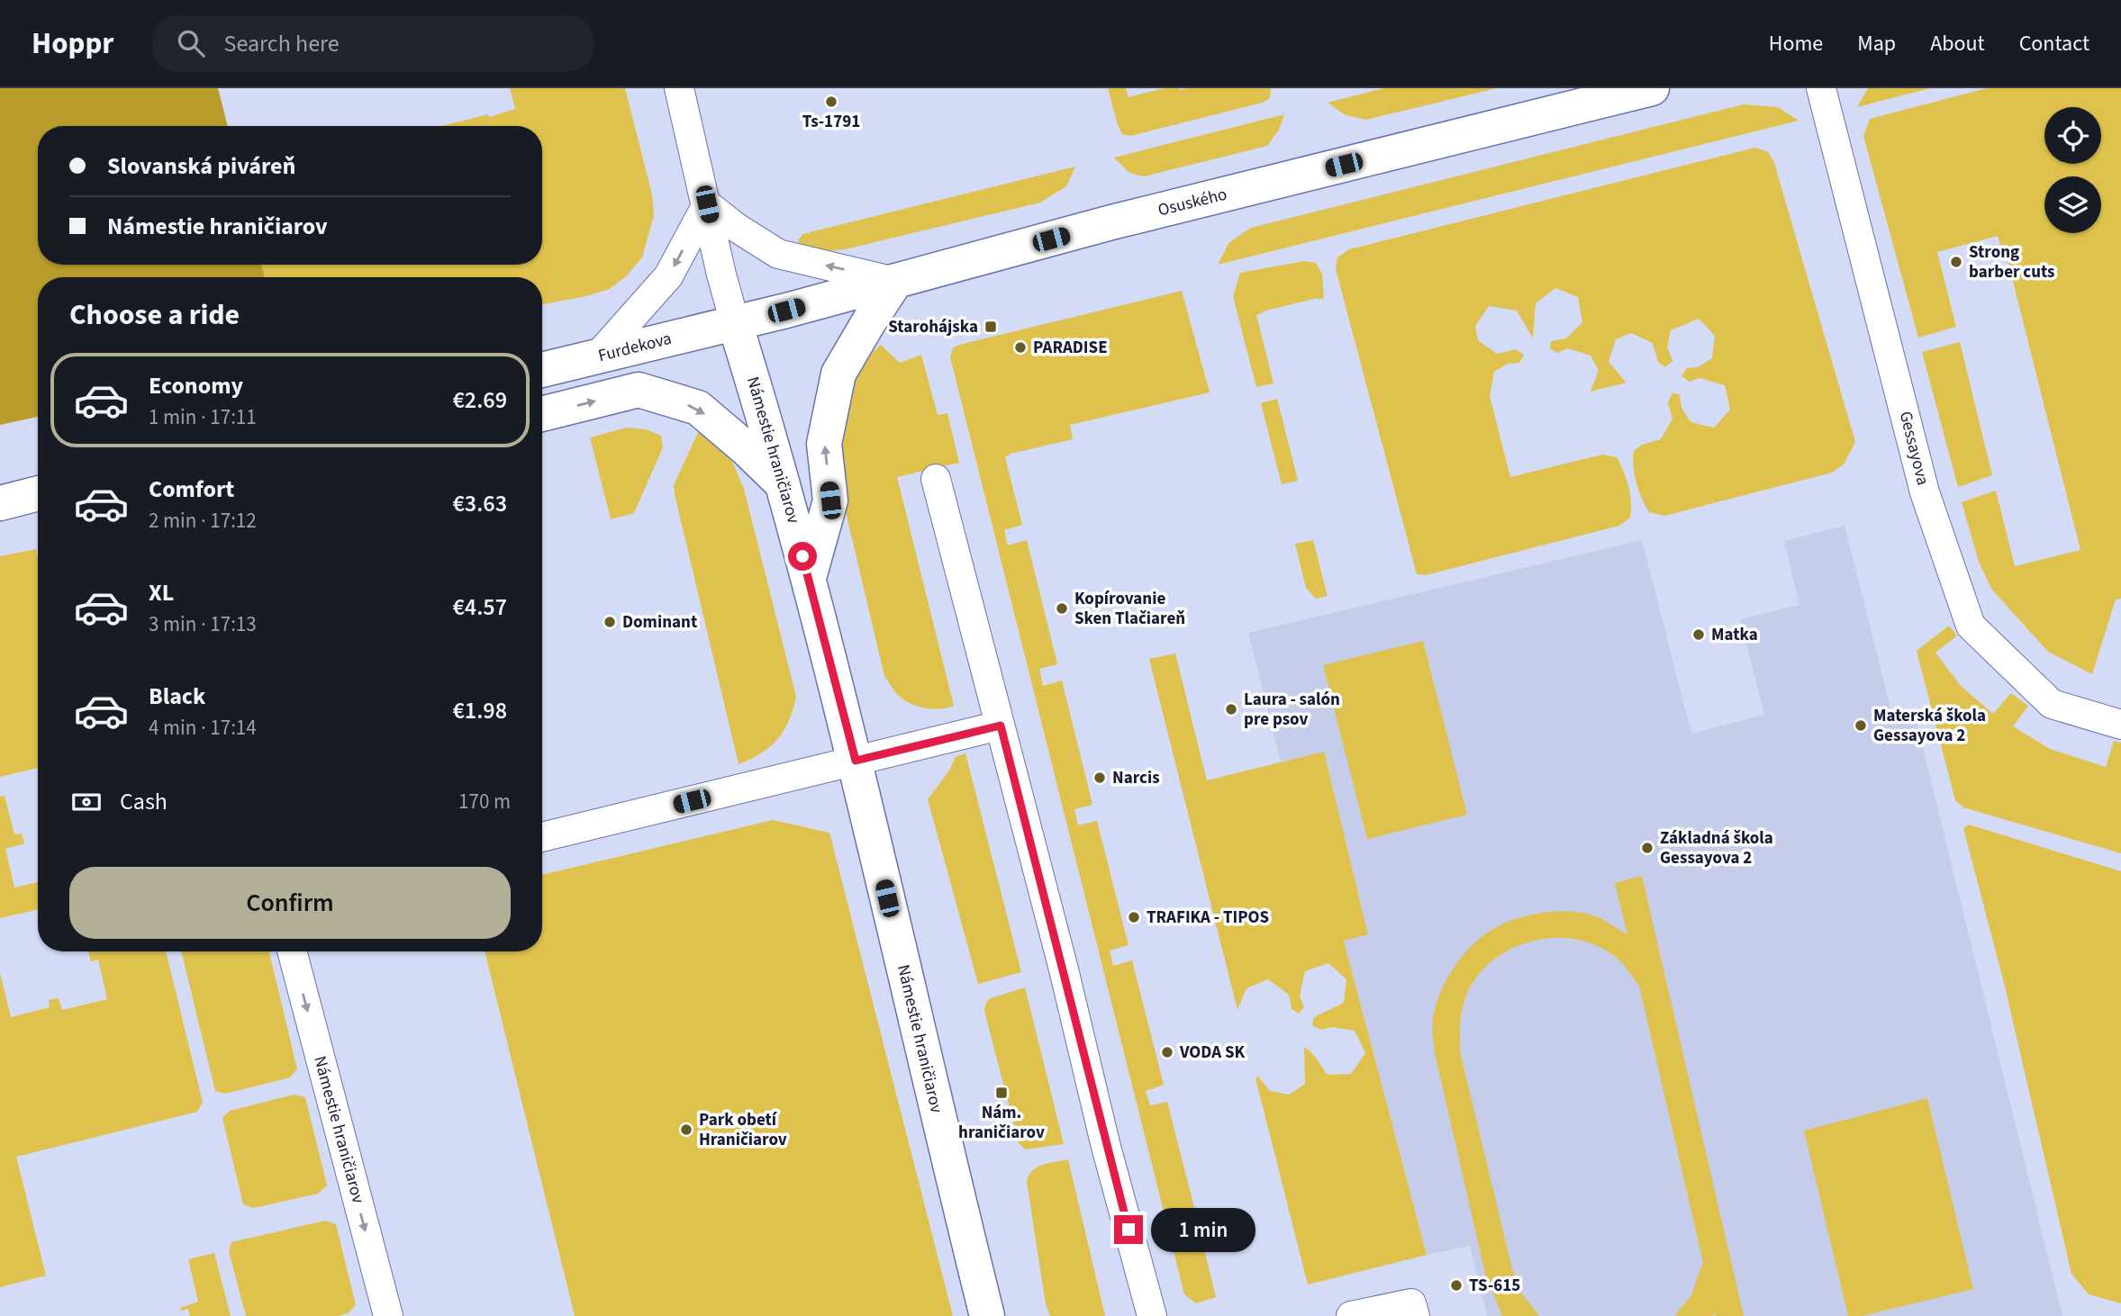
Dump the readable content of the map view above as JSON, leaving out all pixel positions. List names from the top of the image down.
{
  "streets": {
    "street": [
      "Osuského",
      "Furdekova",
      "Gessayova",
      "Námestie hraničiarov"
    ]
  },
  "crossings": [
    ["Osuského", "Furdekova"],
    ["Osuského", "Námestie hraničiarov"],
    ["Furdekova", "Námestie hraničiarov"]
  ],
  "places": {
    "other": [
      "Ts-1791",
      "Strong barber cuts",
      "PARADISE",
      "Kopírovanie Sken Tlačiareň",
      "Dominant",
      "Matka",
      "Laura - salón pre psov",
      "Materská škola Gessayova 2",
      "Narcis",
      "Základná škola Gessayova 2",
      "TRAFIKA - TIPOS",
      "VODA SK",
      "Park obetí Hraničiarov",
      "TS-615"
    ],
    "transit": ["Starohájska", "Nám. hraničiarov"]
  },
  "page": {
    "header": "Hoppr",
    "search": "Search here",
    "nav": [
      "Home",
      "Map",
      "About",
      "Contact"
    ],
    "banner": ["Slovanská piváreň", "Námestie hraničiarov"],
    "heading": "Choose a ride",
    "list": [
      {
        "name": "Economy",
        "note": "1 min · 17:11",
        "value": "€2.69"
      },
      {
        "name": "Comfort",
        "note": "2 min · 17:12",
        "value": "€3.63"
      },
      {
        "name": "XL",
        "note": "3 min · 17:13",
        "value": "€4.57"
      },
      {
        "name": "Black",
        "note": "4 min · 17:14",
        "value": "€1.98"
      }
    ],
    "pay": ["Cash", "170 m"],
    "buttons": "Confirm",
    "bubble": "1 min"
  }
}
